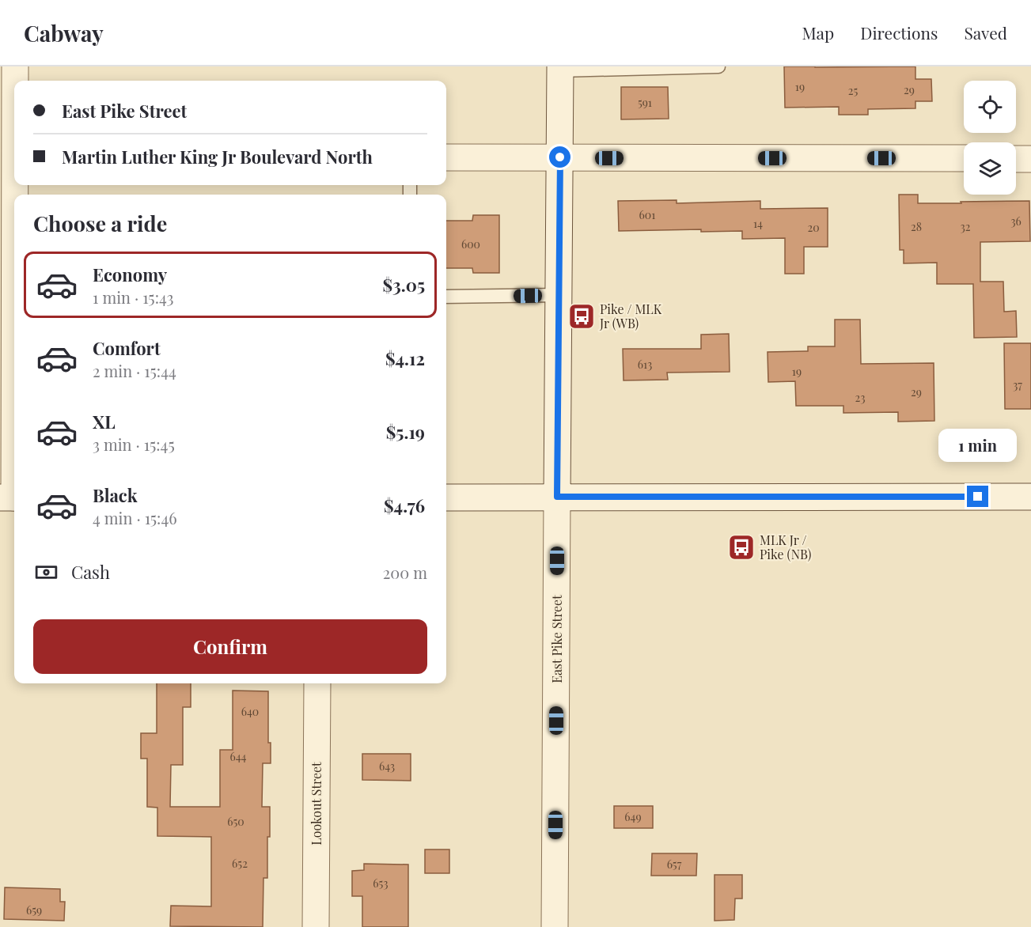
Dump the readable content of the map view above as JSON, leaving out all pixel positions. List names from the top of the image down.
{
  "streets": {
    "street": ["East Pike Street", "Lookout Street"]
  },
  "places": {
    "bus stop": ["Pike / MLK Jr (WB)", "MLK Jr / Pike (NB)"]
  },
  "house_numbers": [
    "19",
    "29",
    "25",
    "591",
    "601",
    "36",
    "14",
    "28",
    "32",
    "20",
    "600",
    "613",
    "19",
    "37",
    "29",
    "23",
    "640",
    "644",
    "643",
    "649",
    "650",
    "652",
    "657",
    "653",
    "659"
  ],
  "page": {
    "header": "Cabway",
    "nav": ["Map", "Directions", "Saved"],
    "banner": ["East Pike Street", "Martin Luther King Jr Boulevard North"],
    "heading": "Choose a ride",
    "list": [
      {
        "name": "Economy",
        "note": "1 min · 15:43",
        "value": "$3.05"
      },
      {
        "name": "Comfort",
        "note": "2 min · 15:44",
        "value": "$4.12"
      },
      {
        "name": "XL",
        "note": "3 min · 15:45",
        "value": "$5.19"
      },
      {
        "name": "Black",
        "note": "4 min · 15:46",
        "value": "$4.76"
      }
    ],
    "bubble": "1 min",
    "pay": ["Cash", "200 m"],
    "buttons": "Confirm"
  }
}
